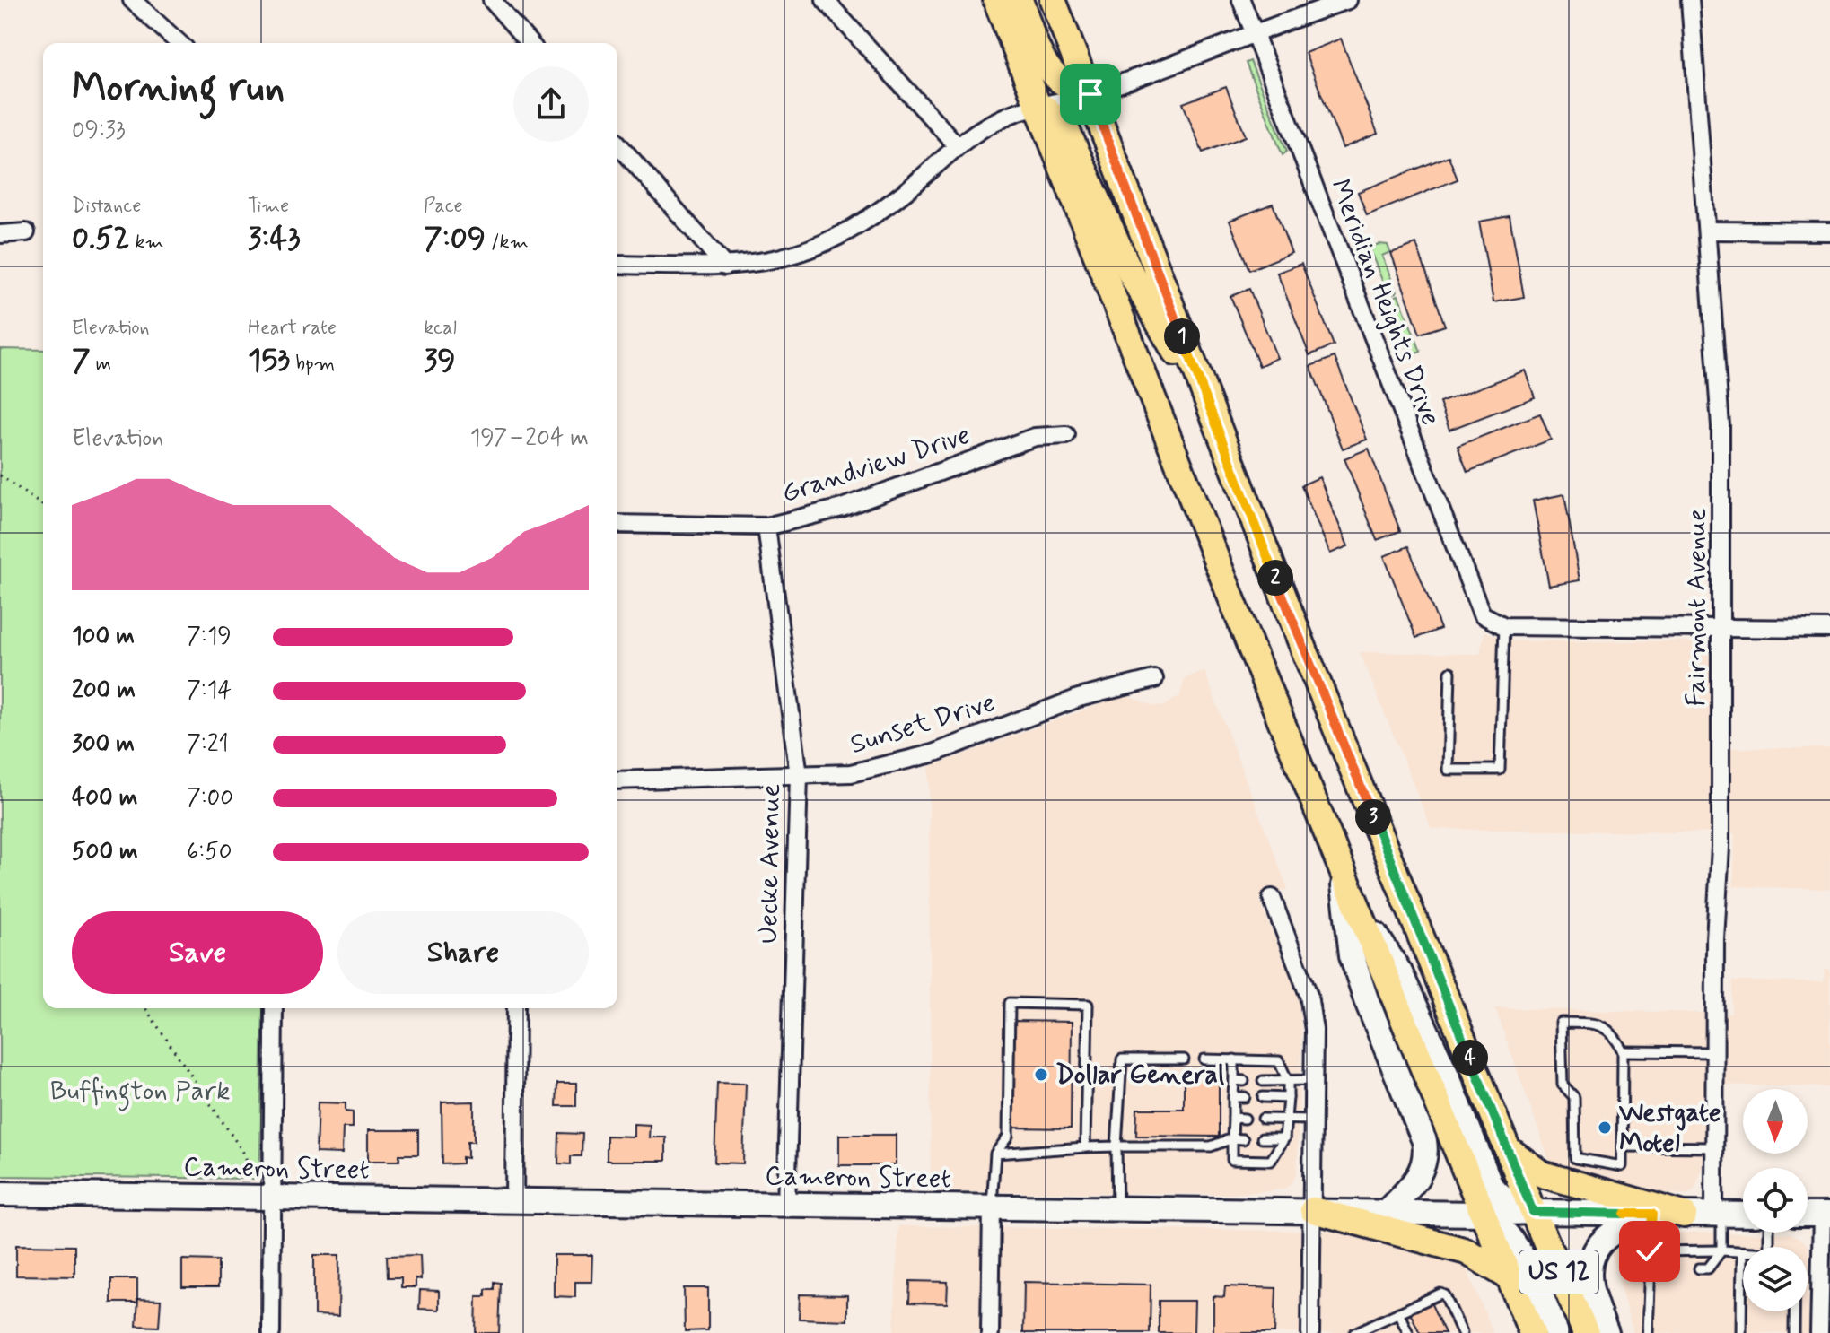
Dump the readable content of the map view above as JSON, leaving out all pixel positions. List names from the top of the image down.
{
  "streets": {
    "main road": ["Cameron Street", "US 12"],
    "street": [
      "Meridian Heights Drive",
      "Grandview Drive",
      "Fairmont Avenue",
      "Sunset Drive",
      "Uecke Avenue"
    ]
  },
  "crossings": [
    ["Grandview Drive", "Uecke Avenue"],
    ["Fairmont Avenue", "Cameron Street"],
    ["Sunset Drive", "Uecke Avenue"],
    ["Uecke Avenue", "Cameron Street"],
    ["Cameron Street", "US 12"]
  ],
  "parks": ["Buffington Park"],
  "places": ["Dollar General", "Westgate Motel"],
  "north": "bottom",
  "page": {
    "heading": ["Morning run", "09:33"],
    "stats": [
      ["Distance", "0.52 km"],
      ["Time", "3:43"],
      ["Pace", "7:09 /km"],
      ["Elevation", "7 m"],
      ["Heart rate", "153 bpm"],
      ["kcal", "39"]
    ],
    "pins": [
      "1",
      "2",
      "3",
      "4"
    ],
    "chart": ["Elevation", "197–204 m"],
    "list": [
      {
        "name": "100 m",
        "note": "7:19"
      },
      {
        "name": "200 m",
        "note": "7:14"
      },
      {
        "name": "300 m",
        "note": "7:21"
      },
      {
        "name": "400 m",
        "note": "7:00"
      },
      {
        "name": "500 m",
        "note": "6:50"
      }
    ],
    "buttons": ["Save", "Share"]
  }
}
